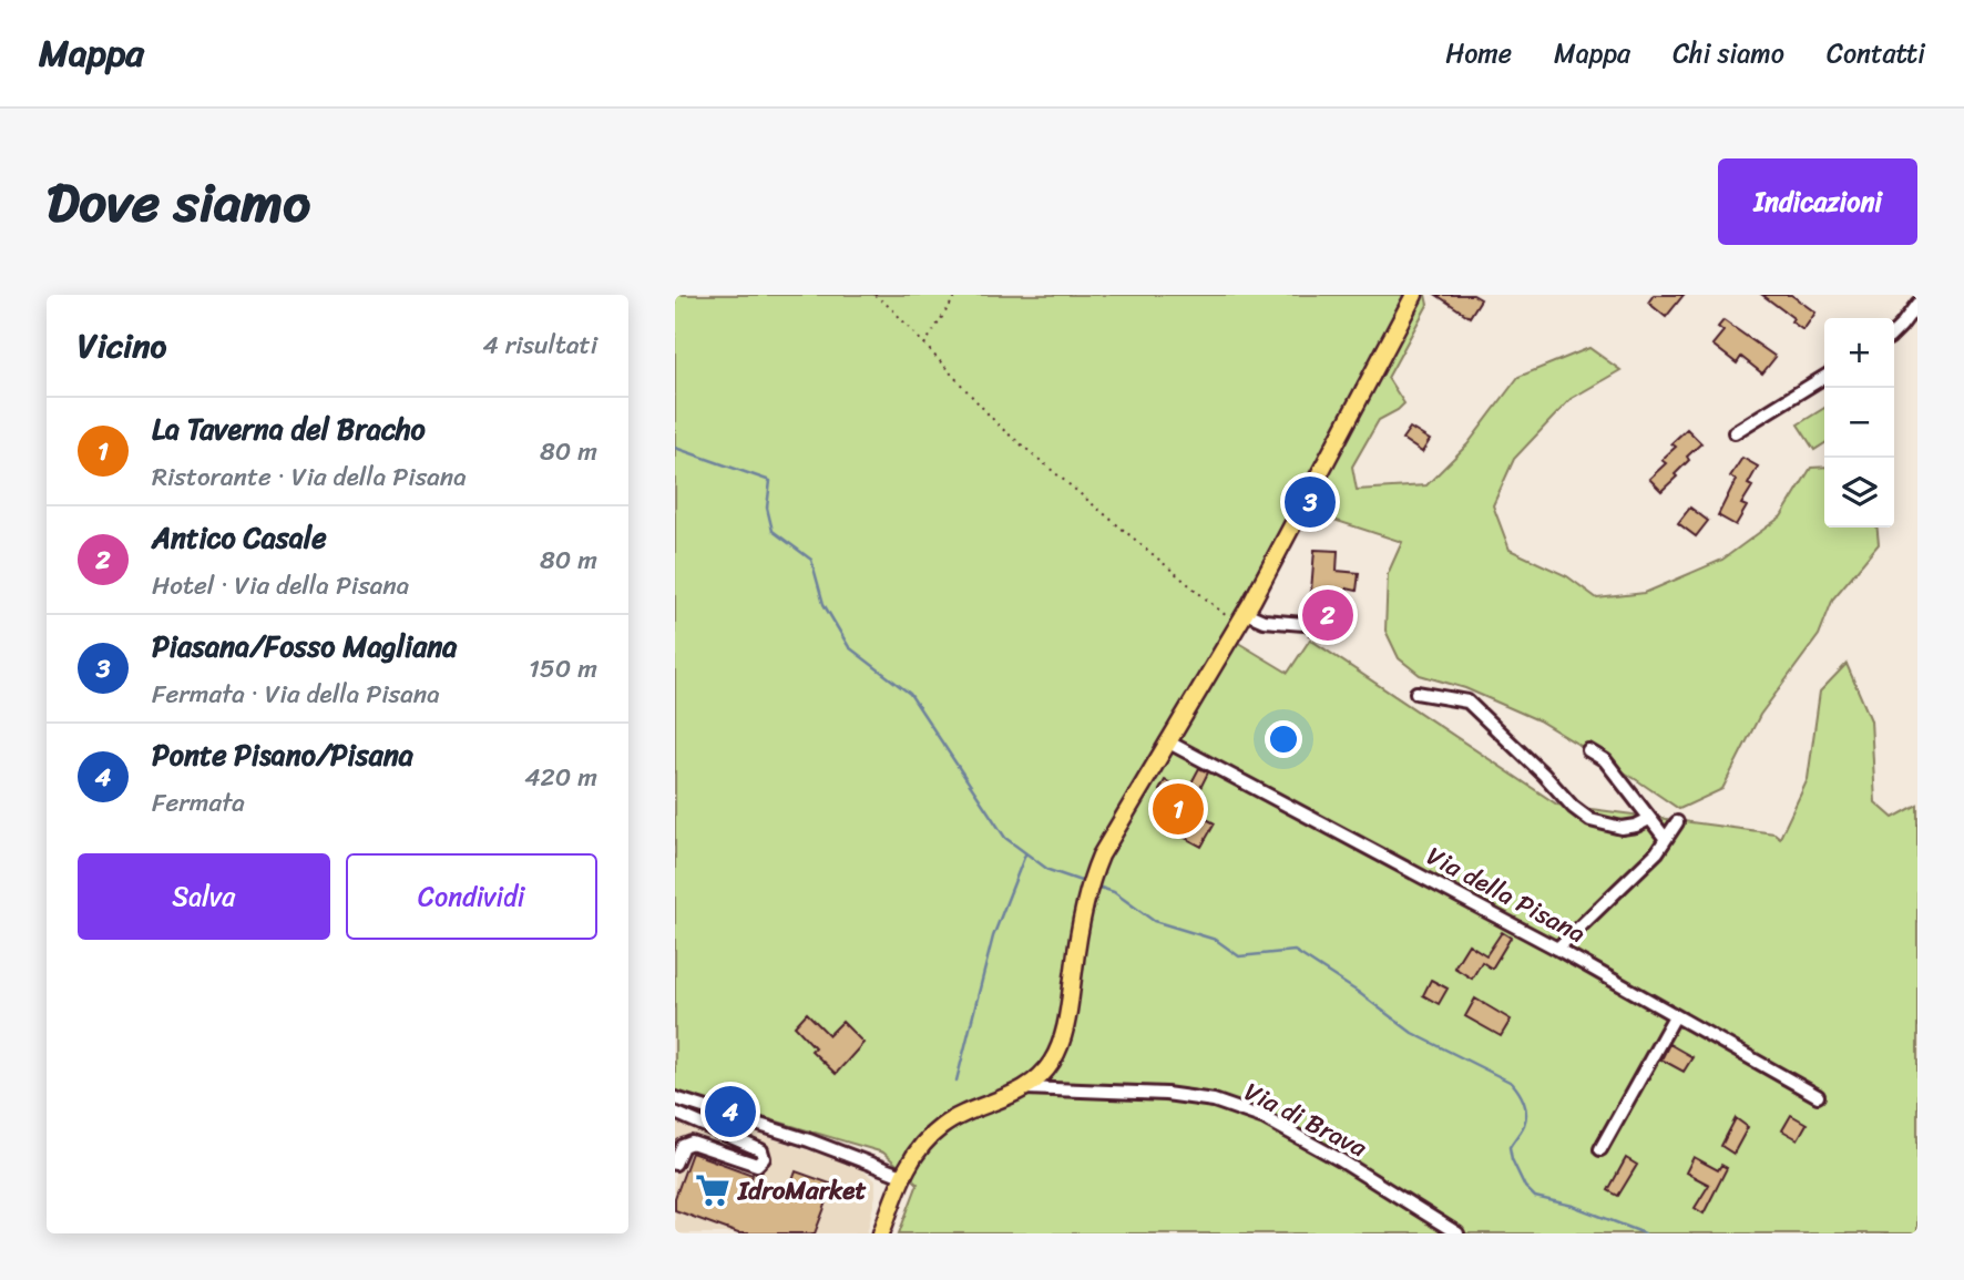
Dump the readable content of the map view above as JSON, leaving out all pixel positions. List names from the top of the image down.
{
  "streets": {
    "street": ["Via della Pisana", "Via di Brava"]
  },
  "places": {
    "supermarket": ["IdroMarket"]
  },
  "page": {
    "header": "Mappa",
    "nav": [
      "Home",
      "Mappa",
      "Chi siamo",
      "Contatti"
    ],
    "title": "Dove siamo",
    "buttons": [
      "Indicazioni",
      ["Salva", "Condividi"]
    ],
    "heading": ["Vicino", "4 risultati"],
    "map_buttons": ["+", "−"],
    "list": [
      {
        "mark": "1",
        "name": "La Taverna del Bracho",
        "note": "Ristorante · Via della Pisana",
        "value": "80 m"
      },
      {
        "mark": "2",
        "name": "Antico Casale",
        "note": "Hotel · Via della Pisana",
        "value": "80 m"
      },
      {
        "mark": "3",
        "name": "Piasana/Fosso Magliana",
        "note": "Fermata · Via della Pisana",
        "value": "150 m"
      },
      {
        "mark": "4",
        "name": "Ponte Pisano/Pisana",
        "note": "Fermata",
        "value": "420 m"
      }
    ],
    "pins": [
      "3",
      "2",
      "1",
      "4"
    ]
  }
}
